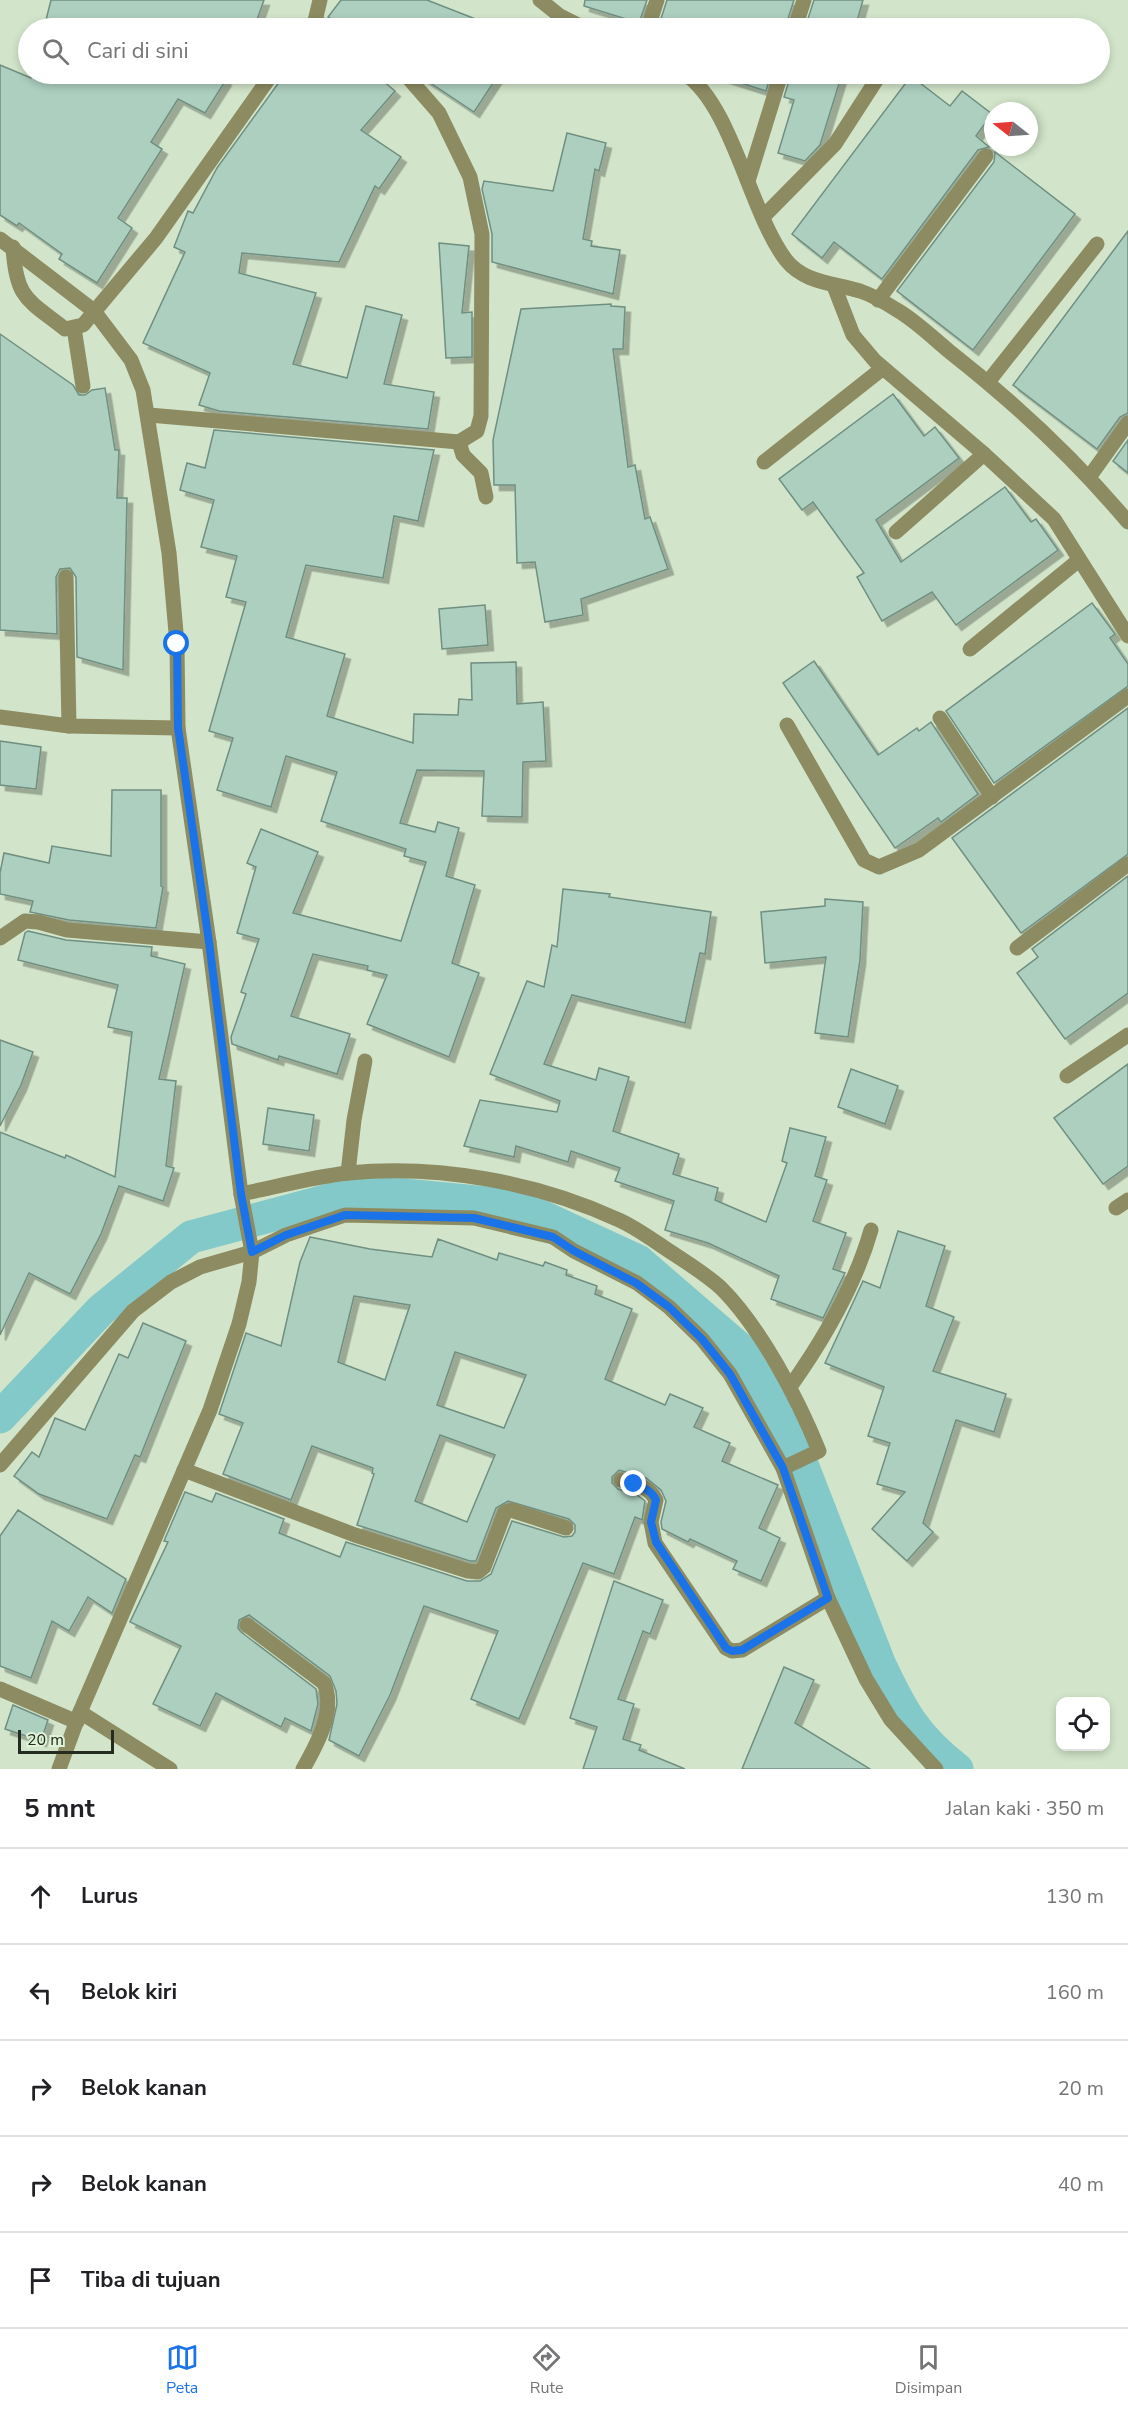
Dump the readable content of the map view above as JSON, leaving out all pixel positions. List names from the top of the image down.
{
  "scale_bar": "20 m",
  "north": "left",
  "page": {
    "search": "Cari di sini",
    "scale": "20 m",
    "heading": ["5 mnt", "Jalan kaki · 350 m"],
    "list": [
      ["Lurus", "130 m"],
      ["Belok kiri", "160 m"],
      ["Belok kanan", "20 m"],
      ["Belok kanan", "40 m"],
      "Tiba di tujuan"
    ],
    "nav": ["Peta", "Rute", "Disimpan"]
  }
}
